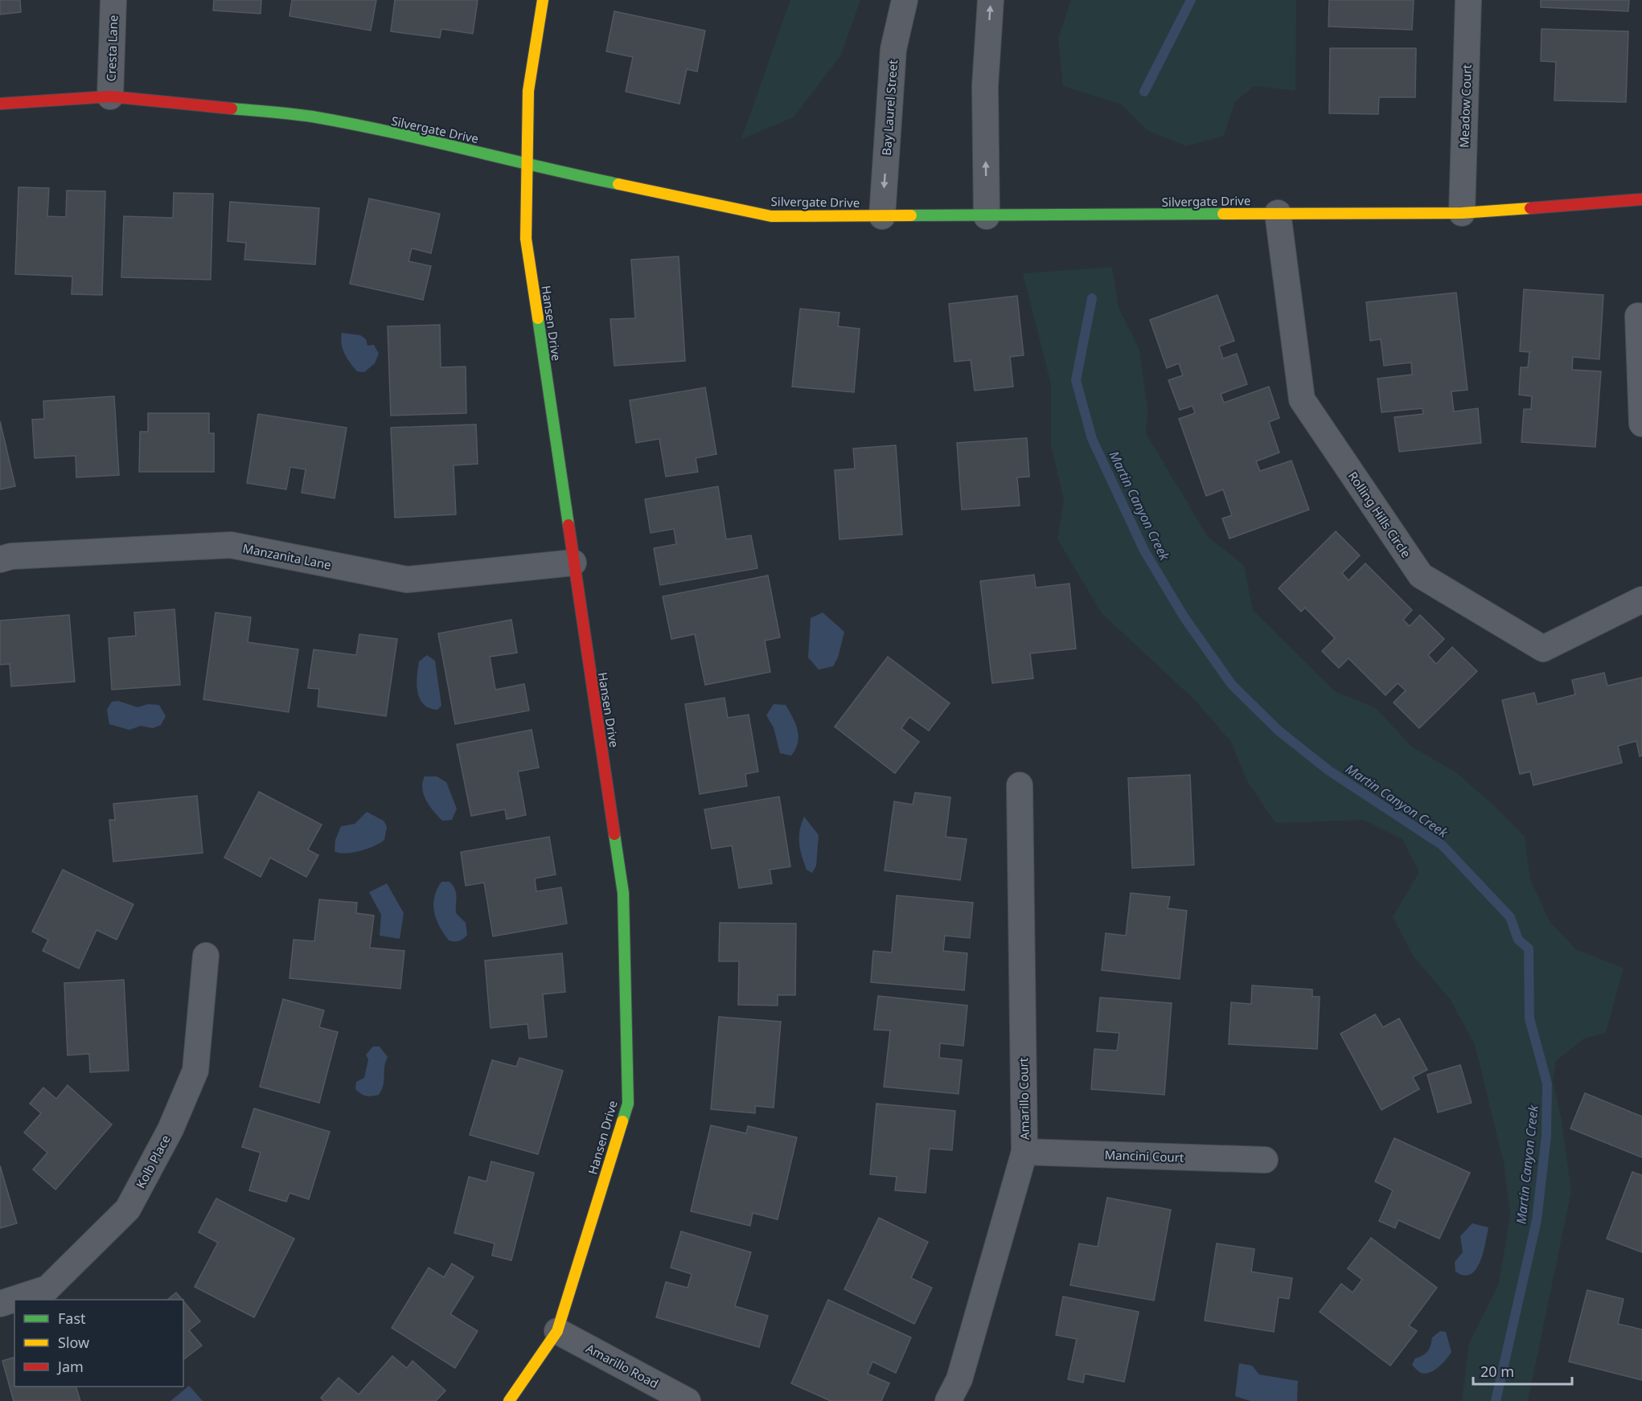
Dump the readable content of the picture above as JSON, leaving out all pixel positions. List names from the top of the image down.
{
  "streets": {
    "street": [
      "Cresta Lane",
      "Meadow Court",
      "Bay Laurel Street",
      "Silvergate Drive",
      "Hansen Drive",
      "Rolling Hills Circle",
      "Manzanita Lane",
      "Amarillo Court",
      "Mancini Court",
      "Kolb Place",
      "Amarillo Road"
    ]
  },
  "crossings": [
    ["Cresta Lane", "Silvergate Drive"],
    ["Meadow Court", "Silvergate Drive"],
    ["Bay Laurel Street", "Silvergate Drive"],
    ["Silvergate Drive", "Hansen Drive"],
    ["Silvergate Drive", "Rolling Hills Circle"],
    ["Hansen Drive", "Manzanita Lane"],
    ["Hansen Drive", "Amarillo Road"],
    ["Amarillo Court", "Mancini Court"]
  ],
  "water": ["Martin Canyon Creek"],
  "legend": ["Fast", "Slow", "Jam"],
  "scale_bar": "20 m"
}
